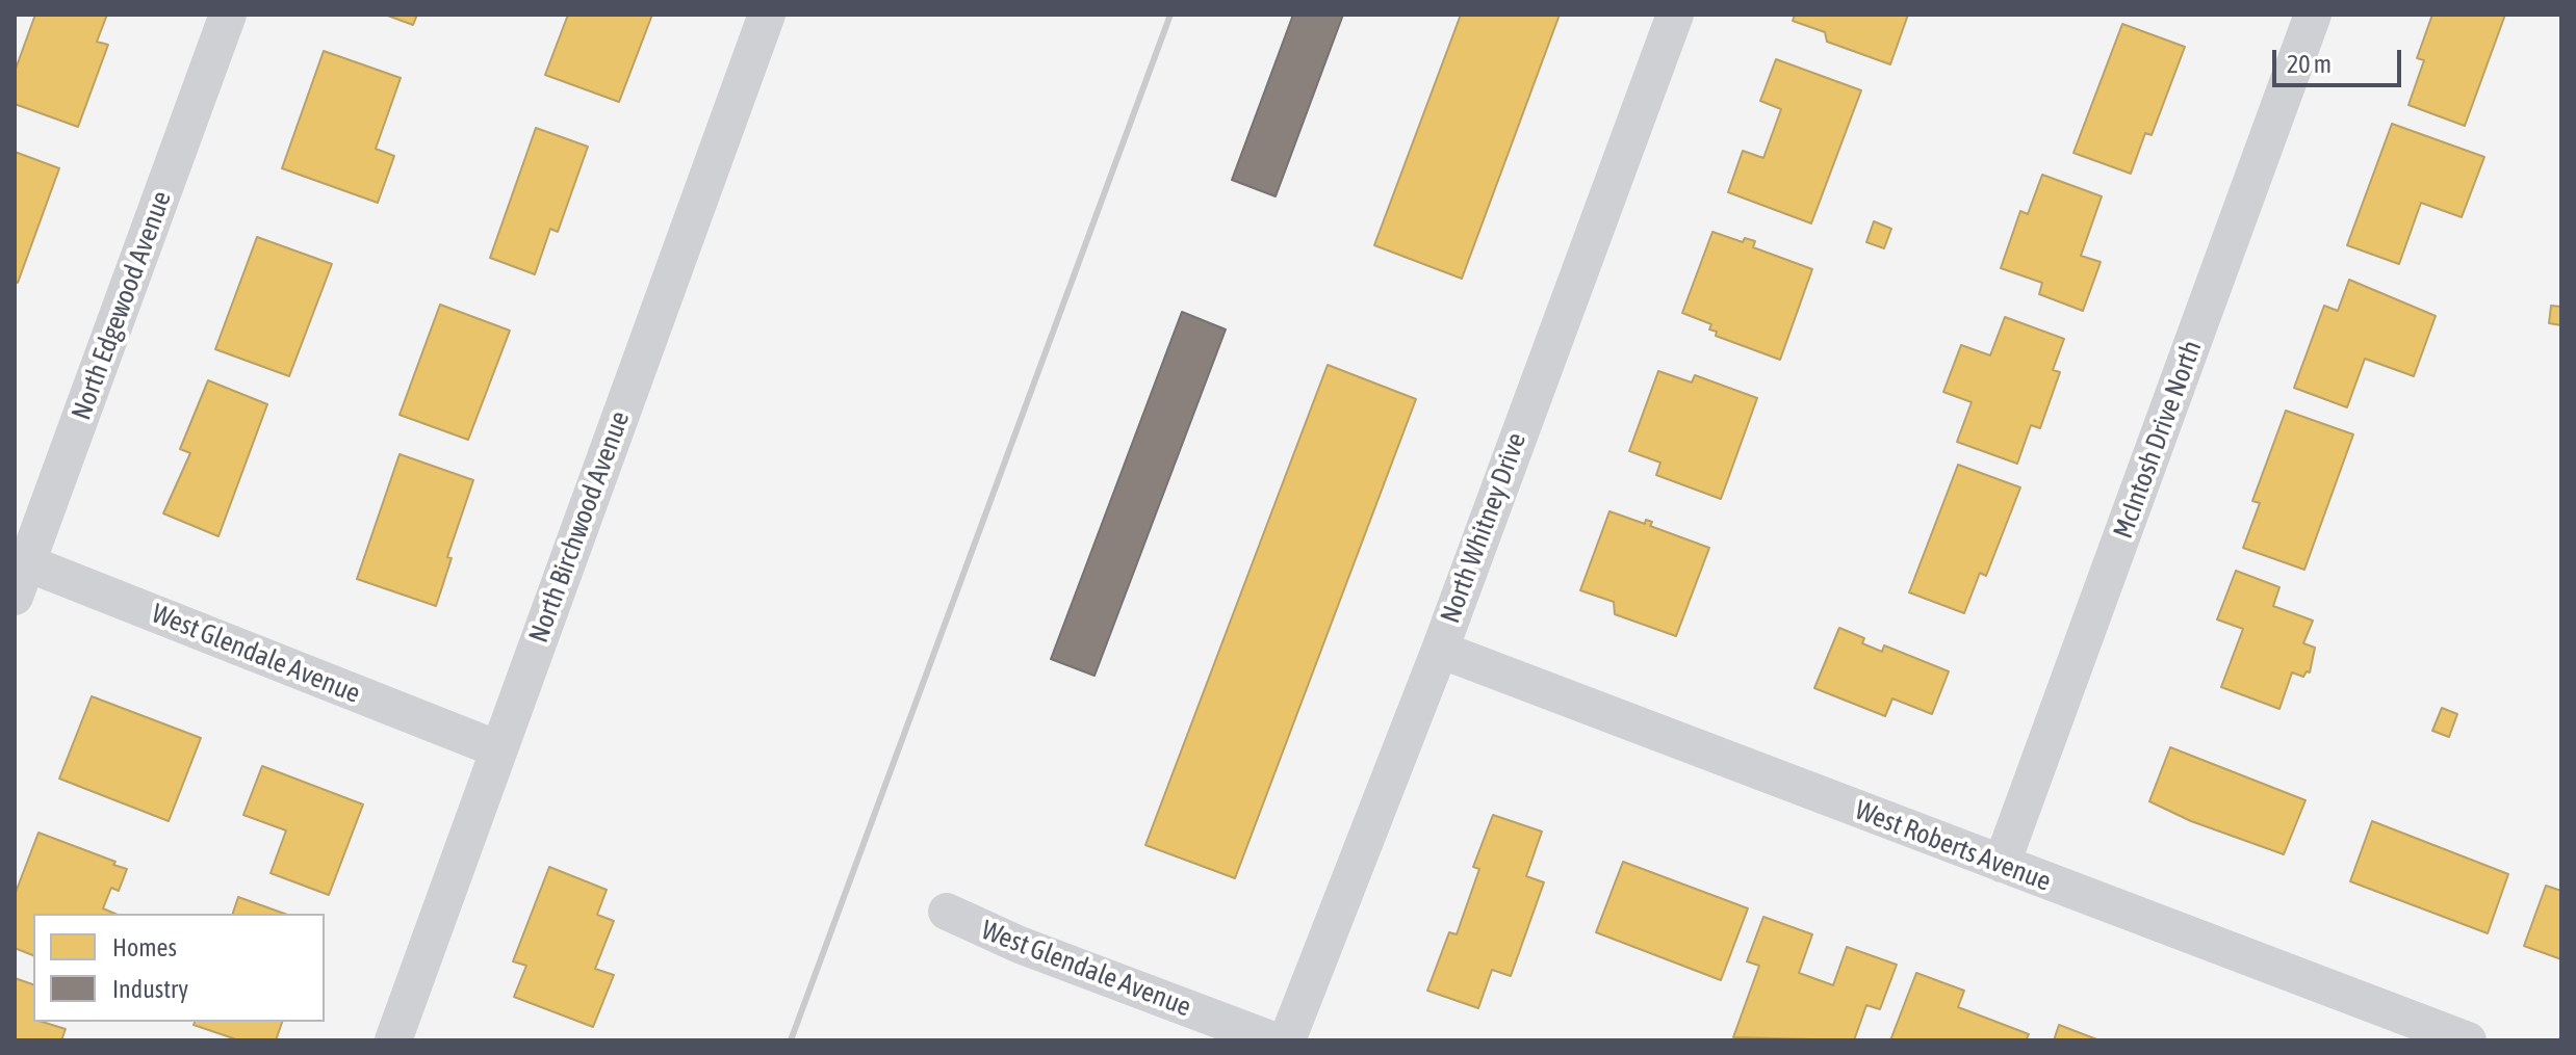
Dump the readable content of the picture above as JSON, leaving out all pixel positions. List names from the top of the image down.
{
  "streets": {
    "street": [
      "North Edgewood Avenue",
      "McIntosh Drive North",
      "North Birchwood Avenue",
      "North Whitney Drive",
      "West Glendale Avenue",
      "West Roberts Avenue"
    ]
  },
  "crossings": [
    ["North Edgewood Avenue", "West Glendale Avenue"],
    ["McIntosh Drive North", "West Roberts Avenue"],
    ["North Birchwood Avenue", "West Glendale Avenue"],
    ["North Whitney Drive", "West Roberts Avenue"]
  ],
  "legend": ["Homes", "Industry"],
  "scale_bar": "20 m"
}
